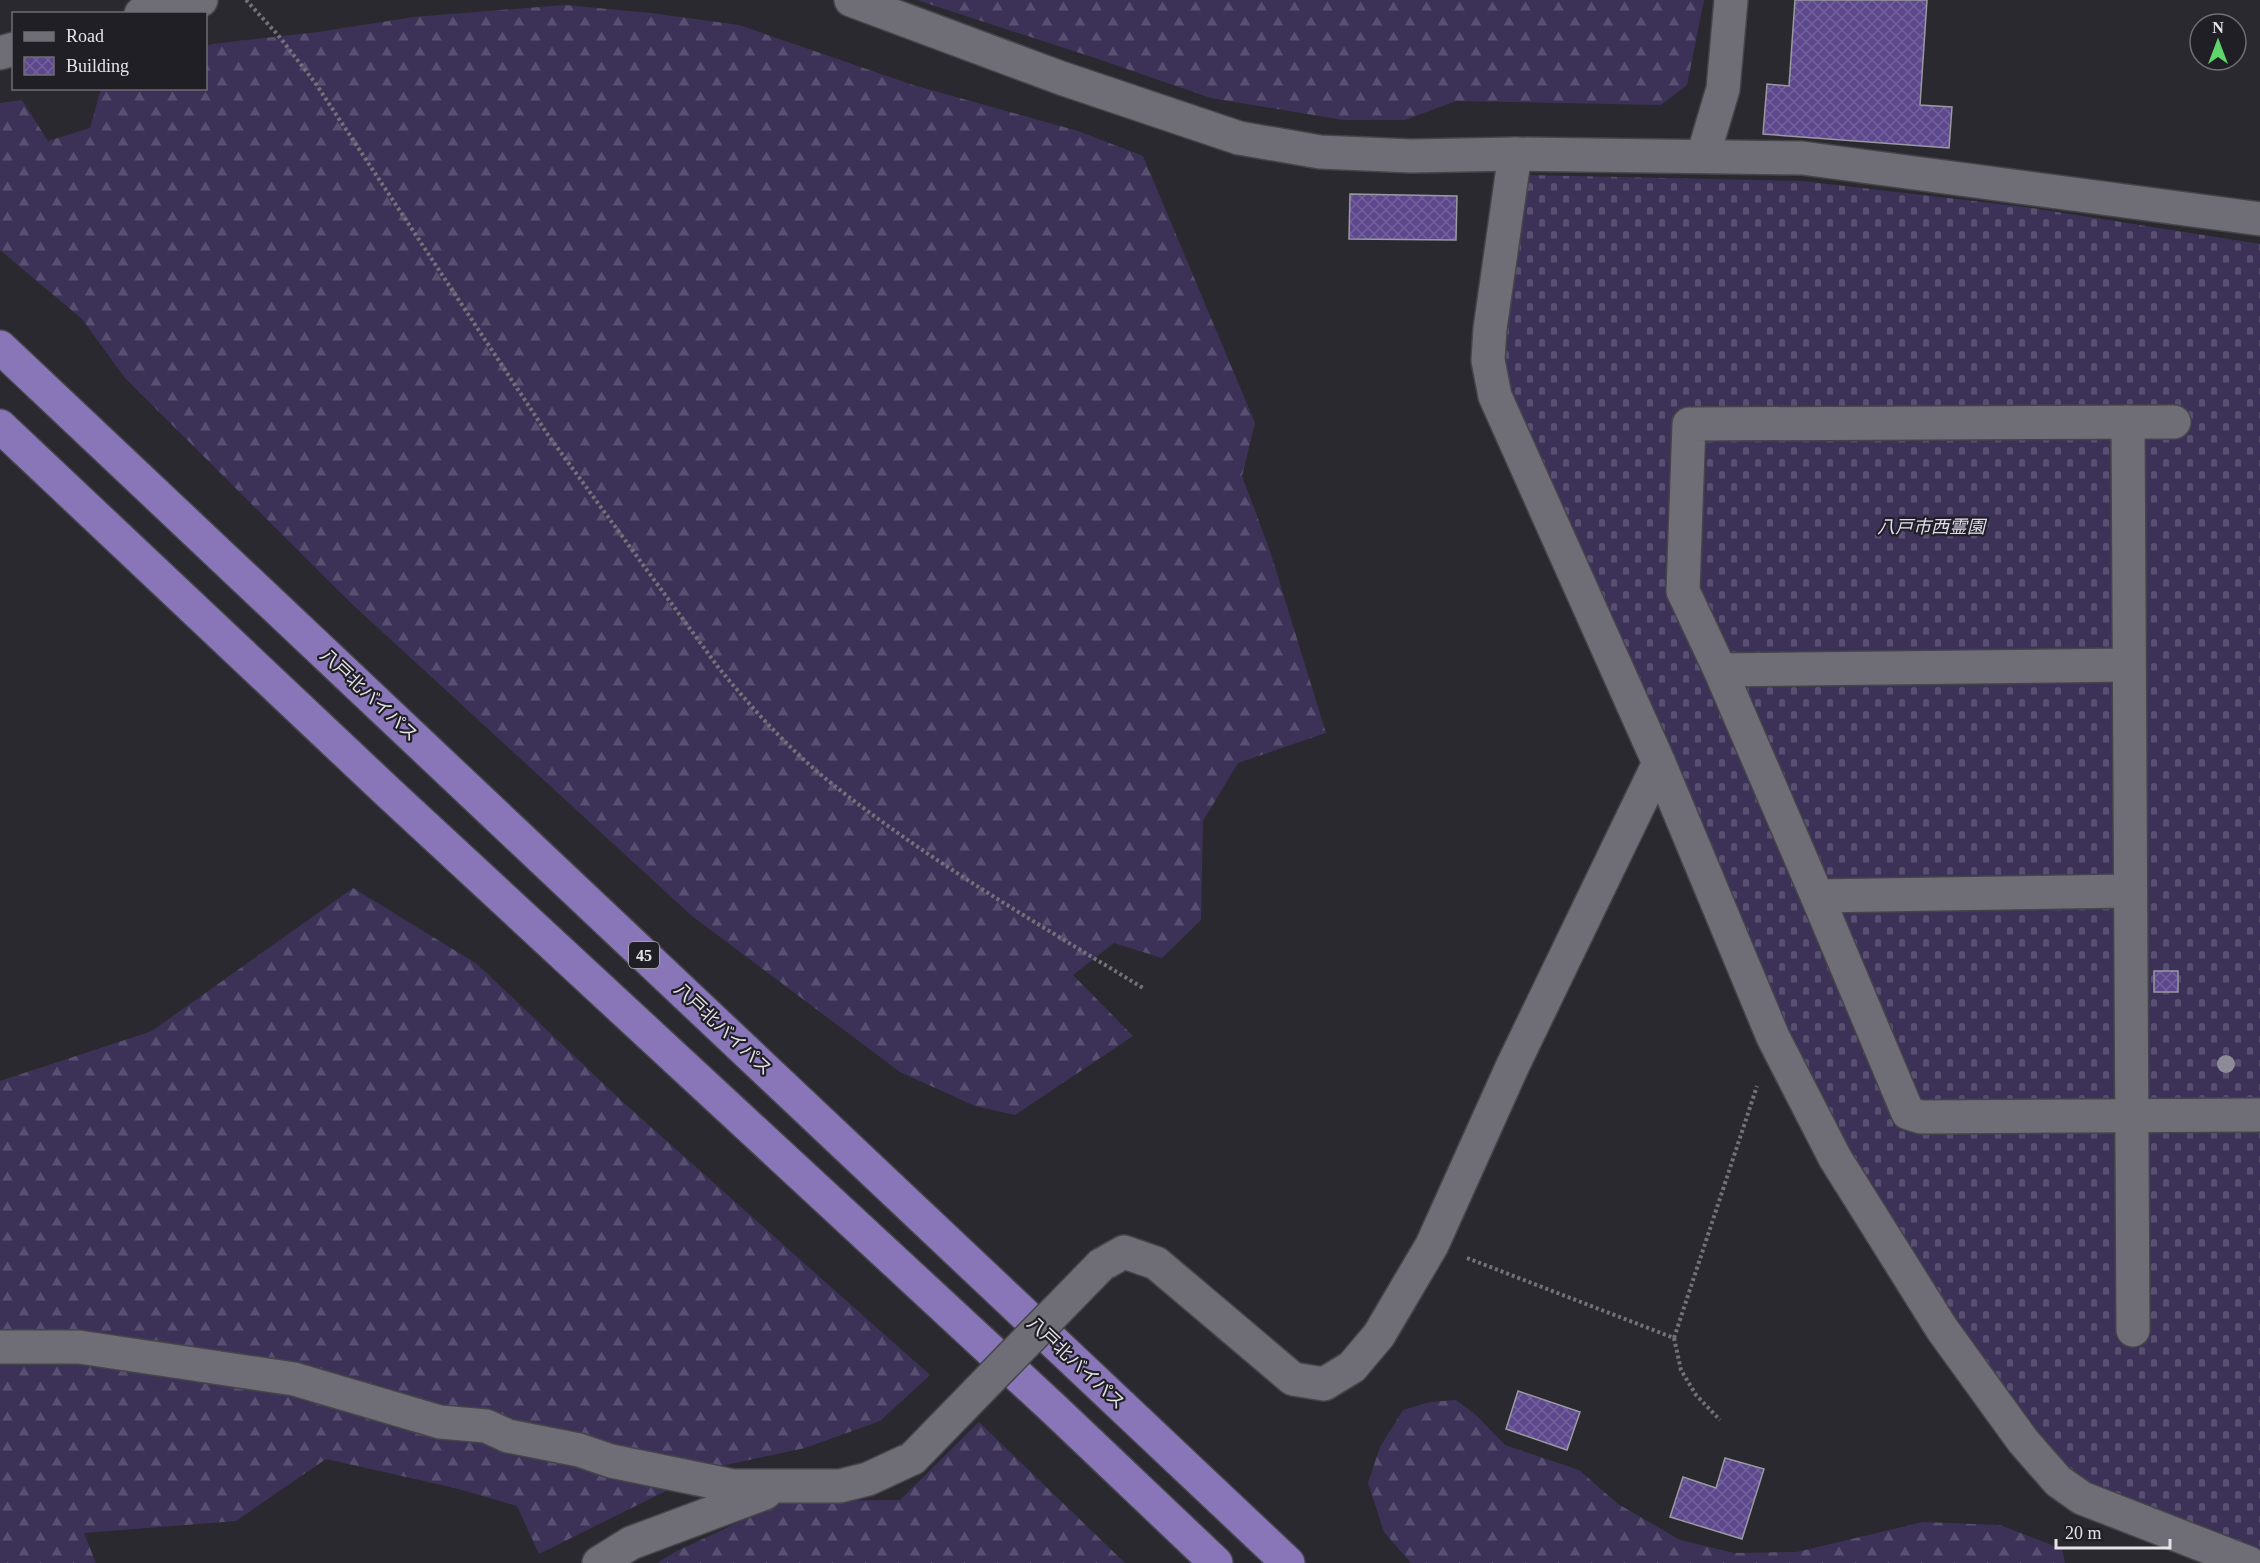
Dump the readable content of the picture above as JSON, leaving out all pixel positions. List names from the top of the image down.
{
  "streets": {
    "highway": ["八戸北バイパス", "45"]
  },
  "parks": ["八戸市西霊園"],
  "legend": ["Road", "Building"],
  "scale_bar": "20 m",
  "north": "top"
}
